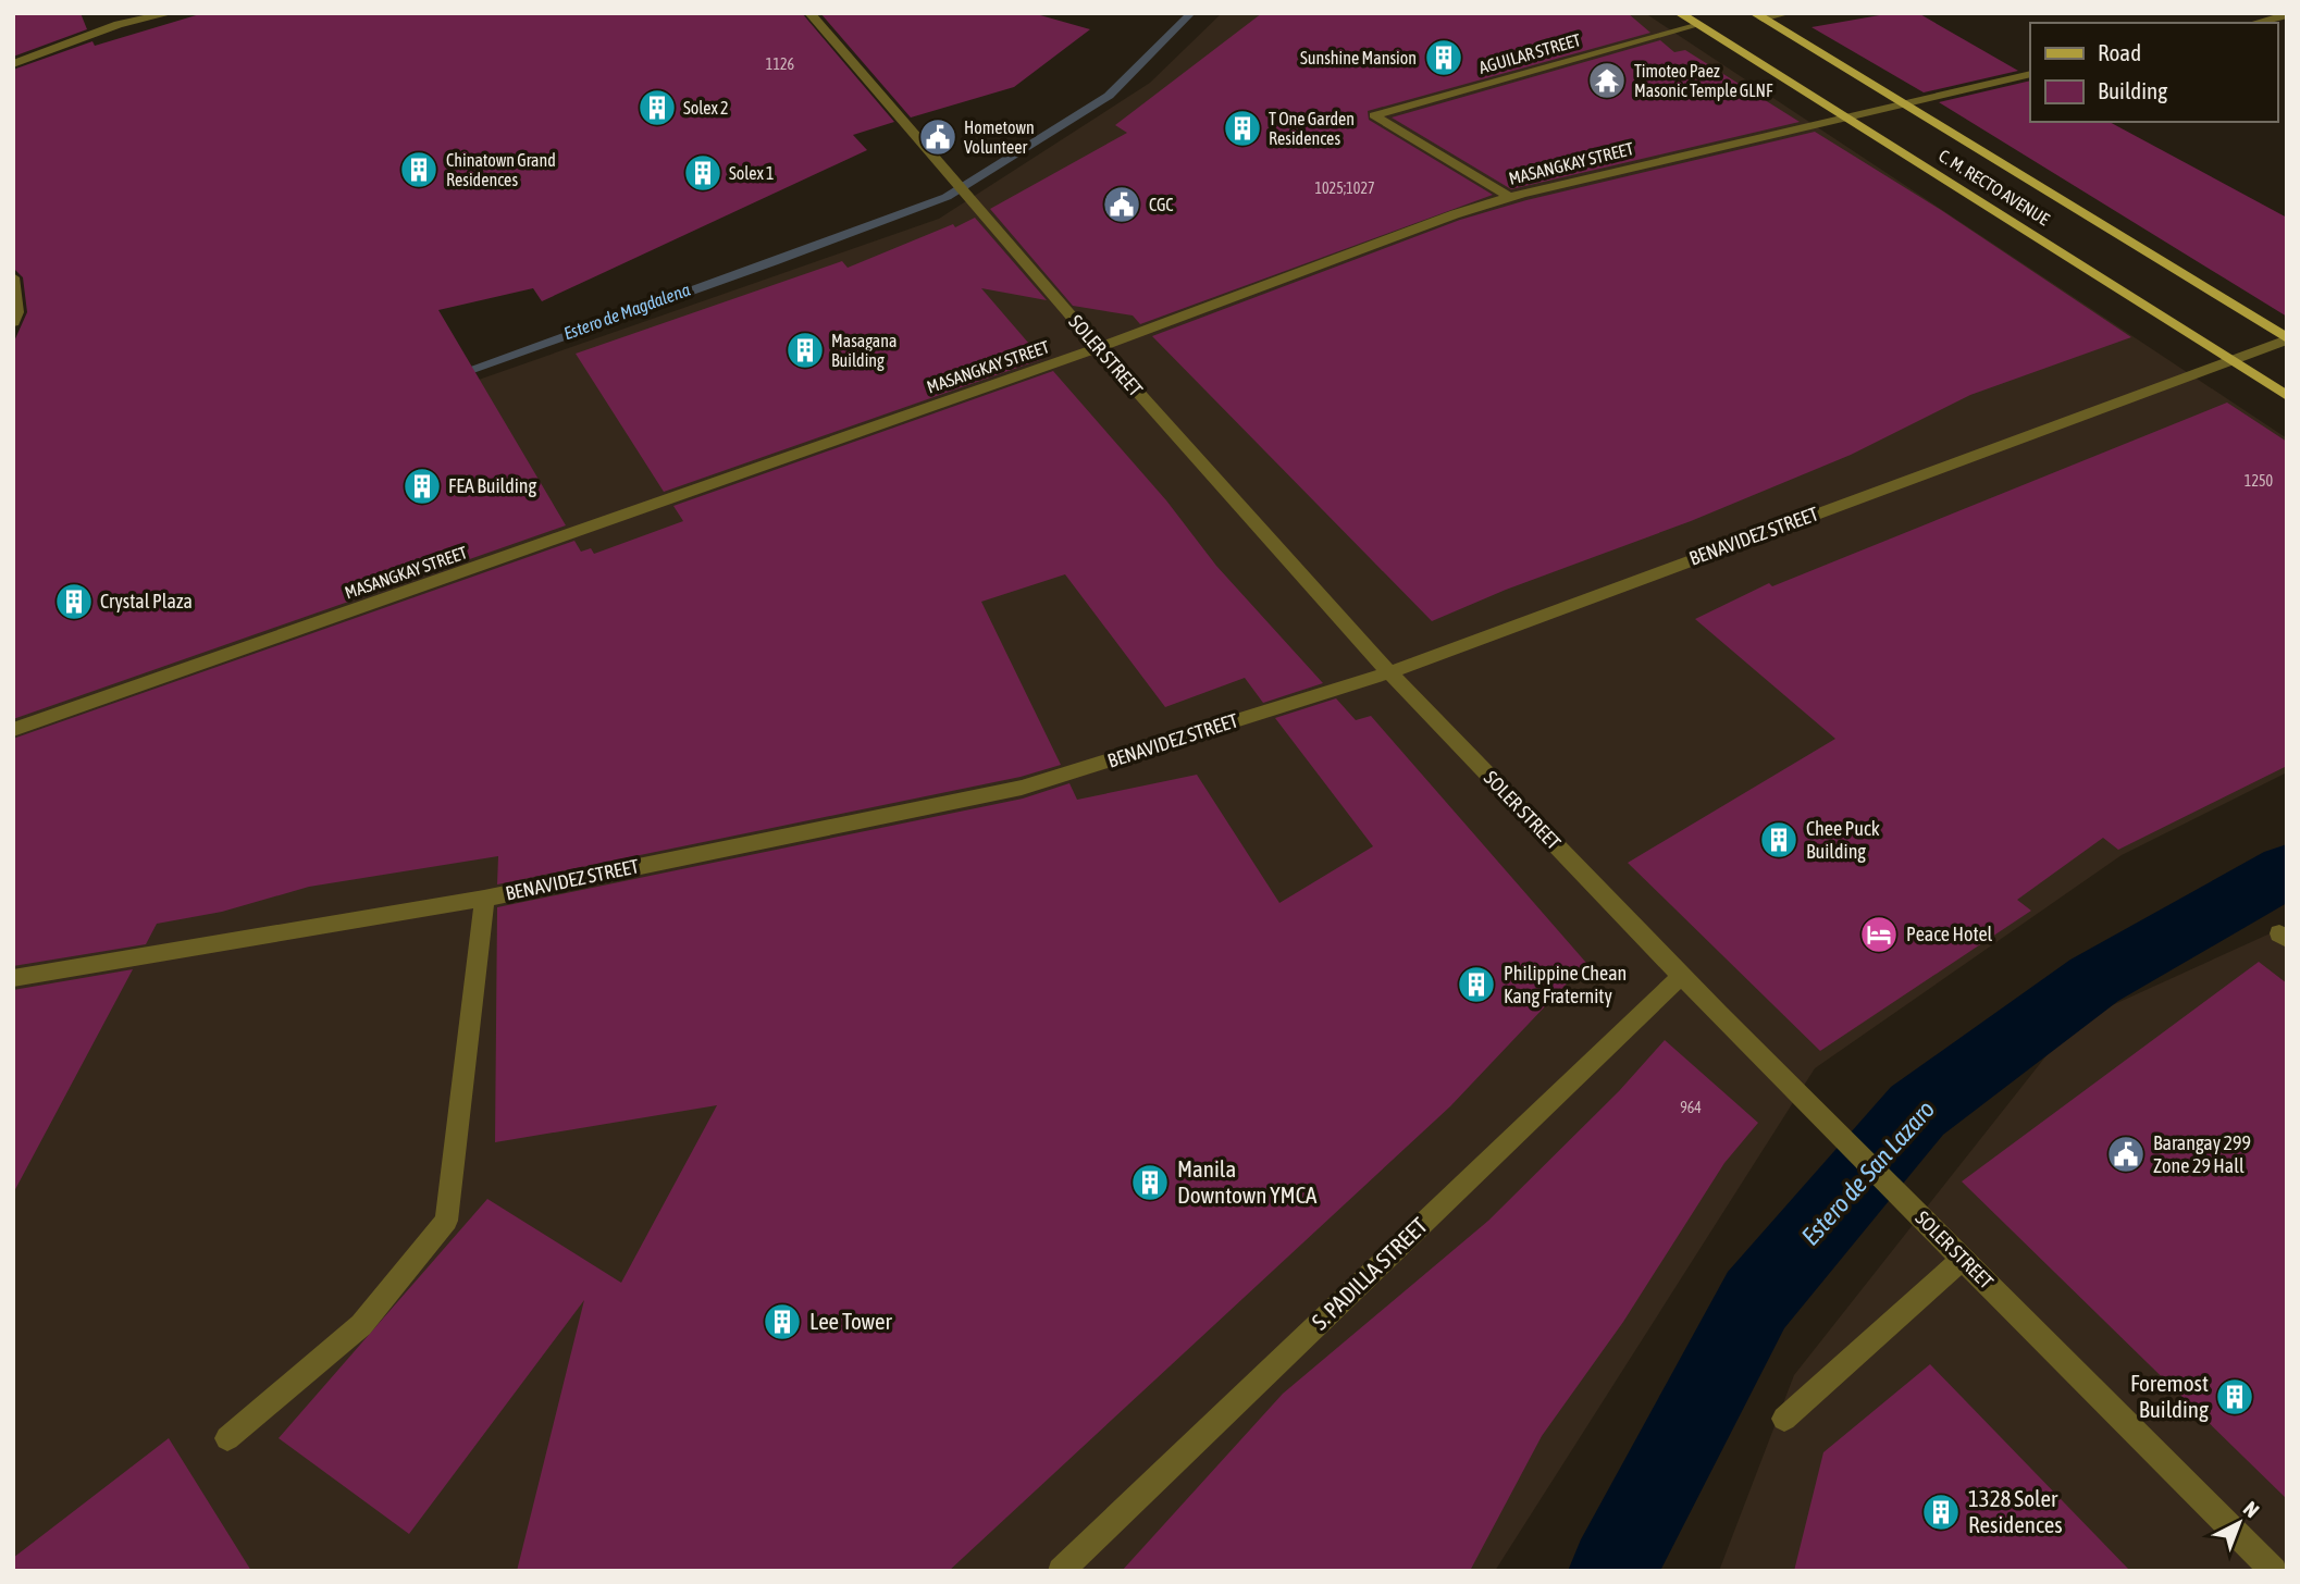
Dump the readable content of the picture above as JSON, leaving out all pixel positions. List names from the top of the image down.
{
  "streets": {
    "main road": ["C. M. RECTO AVENUE"],
    "street": [
      "AGUILAR STREET",
      "MASANGKAY STREET",
      "SOLER STREET",
      "BENAVIDEZ STREET",
      "S. PADILLA STREET"
    ]
  },
  "crossings": [
    ["AGUILAR STREET", "MASANGKAY STREET"],
    ["AGUILAR STREET", "C. M. RECTO AVENUE"],
    ["MASANGKAY STREET", "C. M. RECTO AVENUE"],
    ["MASANGKAY STREET", "SOLER STREET"],
    ["C. M. RECTO AVENUE", "BENAVIDEZ STREET"],
    ["SOLER STREET", "BENAVIDEZ STREET"],
    ["SOLER STREET", "S. PADILLA STREET"]
  ],
  "water": ["Estero de Magdalena", "Estero de San Lazaro"],
  "places": {
    "building": [
      "Sunshine Mansion",
      "Solex 2",
      "T One Garden Residences",
      "Chinatown Grand Residences",
      "Solex 1",
      "Masagana Building",
      "FEA Building",
      "Crystal Plaza",
      "Chee Puck Building",
      "Philippine Chean Kang Fraternity",
      "Manila Downtown YMCA",
      "Lee Tower",
      "Foremost Building",
      "1328 Soler Residences"
    ],
    "temple": ["Timoteo Paez Masonic Temple GLNF"],
    "public building": ["Hometown Volunteer", "CGC", "Barangay 299 Zone 29 Hall"],
    "hotel": ["Peace Hotel"]
  },
  "house_numbers": [
    "1126",
    "1025;1027",
    "1250",
    "964"
  ],
  "legend": ["Road", "Building"],
  "north": "top right"
}
